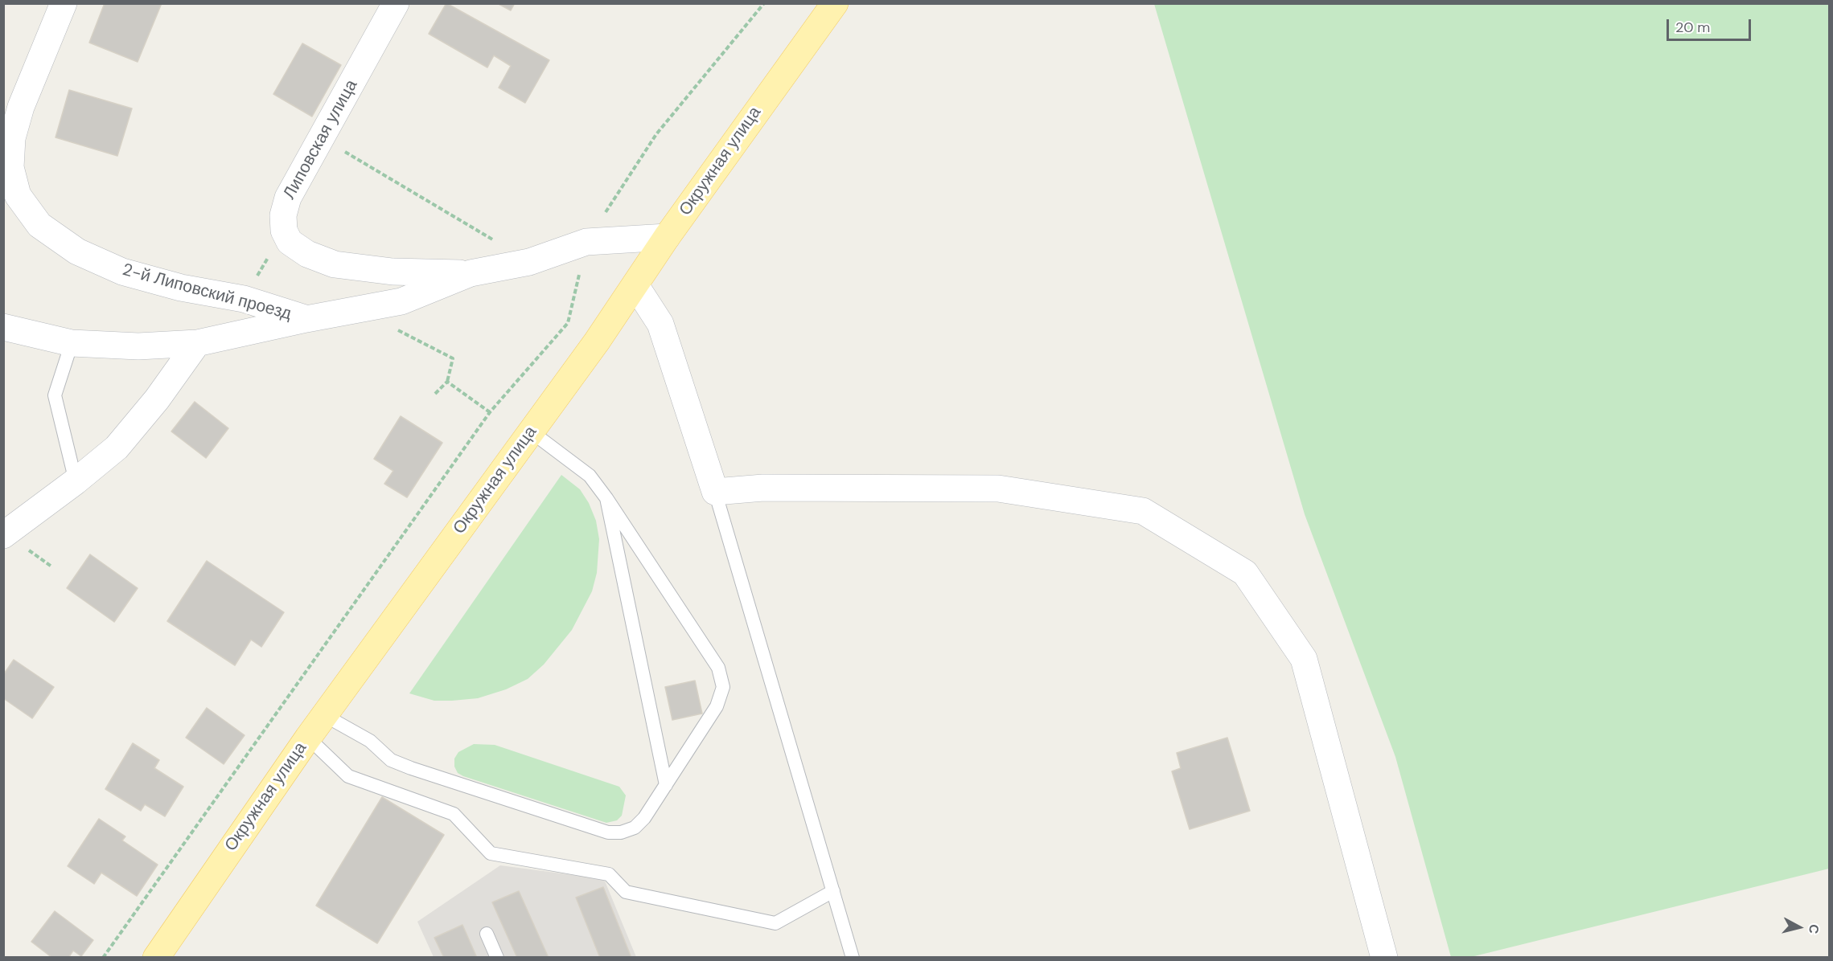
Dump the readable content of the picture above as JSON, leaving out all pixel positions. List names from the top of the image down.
{
  "streets": {
    "main road": ["Окружная улица"],
    "street": ["Липовская улица", "2-й Липовский проезд"]
  },
  "scale_bar": "20 m",
  "north": "right"
}
